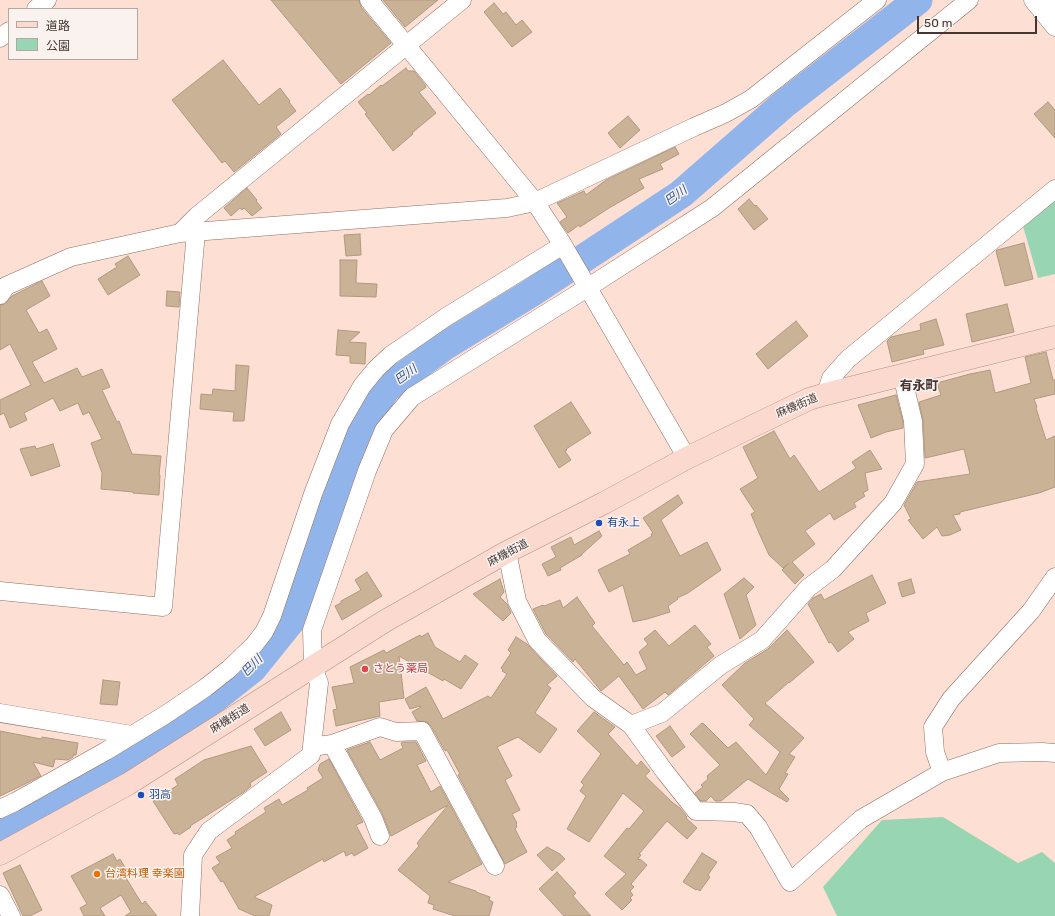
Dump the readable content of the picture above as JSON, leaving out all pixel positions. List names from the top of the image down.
{
  "streets": {
    "main road": ["麻機街道"]
  },
  "districts": ["有永町"],
  "water": ["巴川"],
  "places": [
    "有永上",
    "さとう薬局",
    "羽高",
    "台湾料理 幸楽園"
  ],
  "legend": ["道路", "公園"],
  "scale_bar": "50 m"
}
